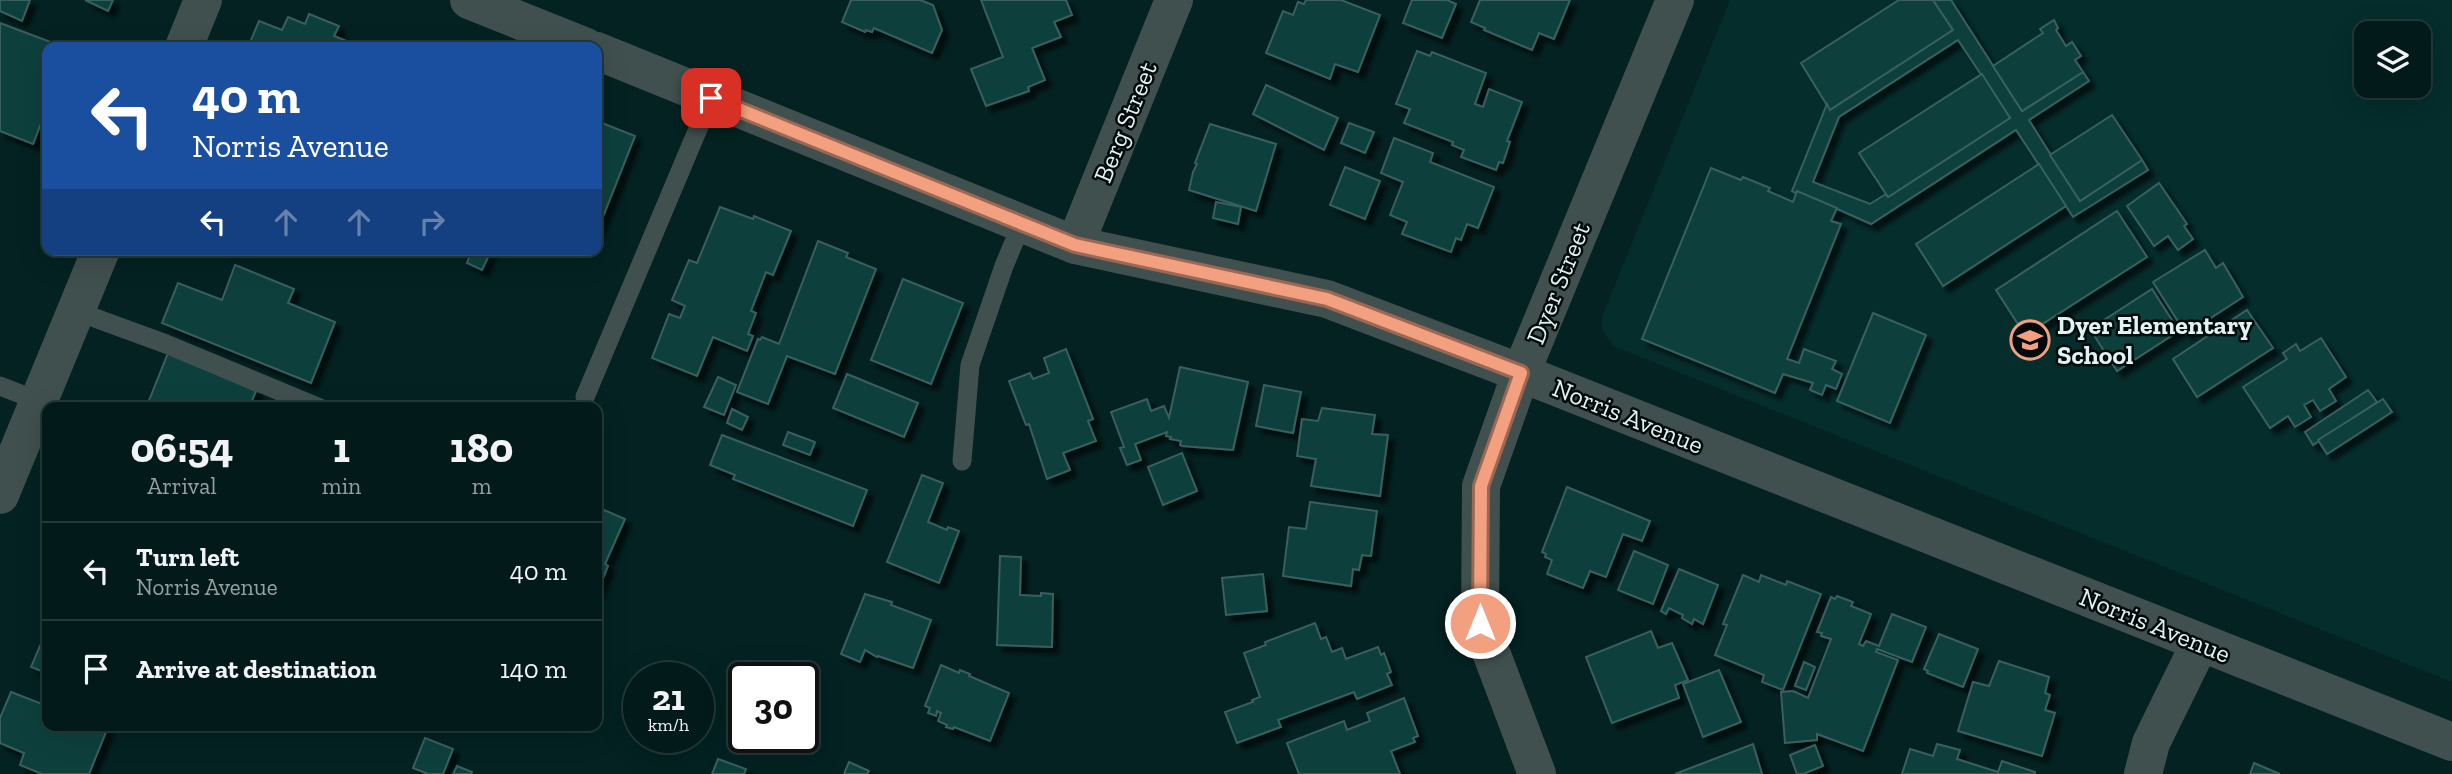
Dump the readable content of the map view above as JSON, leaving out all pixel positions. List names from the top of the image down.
{
  "streets": {
    "street": ["Berg Street", "Dyer Street", "Norris Avenue"]
  },
  "crossings": [
    ["Berg Street", "Norris Avenue"],
    ["Dyer Street", "Norris Avenue"]
  ],
  "places": {
    "school or university": ["Dyer Elementary School"]
  },
  "page": {
    "turn": ["40 m", "Norris Avenue"],
    "eta": [
      "06:54",
      "Arrival",
      "1",
      "min",
      "180",
      "m"
    ],
    "list": [
      {
        "name": "Turn left",
        "note": "Norris Avenue",
        "value": "40 m"
      },
      {
        "name": "Arrive at destination",
        "value": "140 m"
      }
    ],
    "speed": "21 km/h",
    "limit": "30"
  }
}
